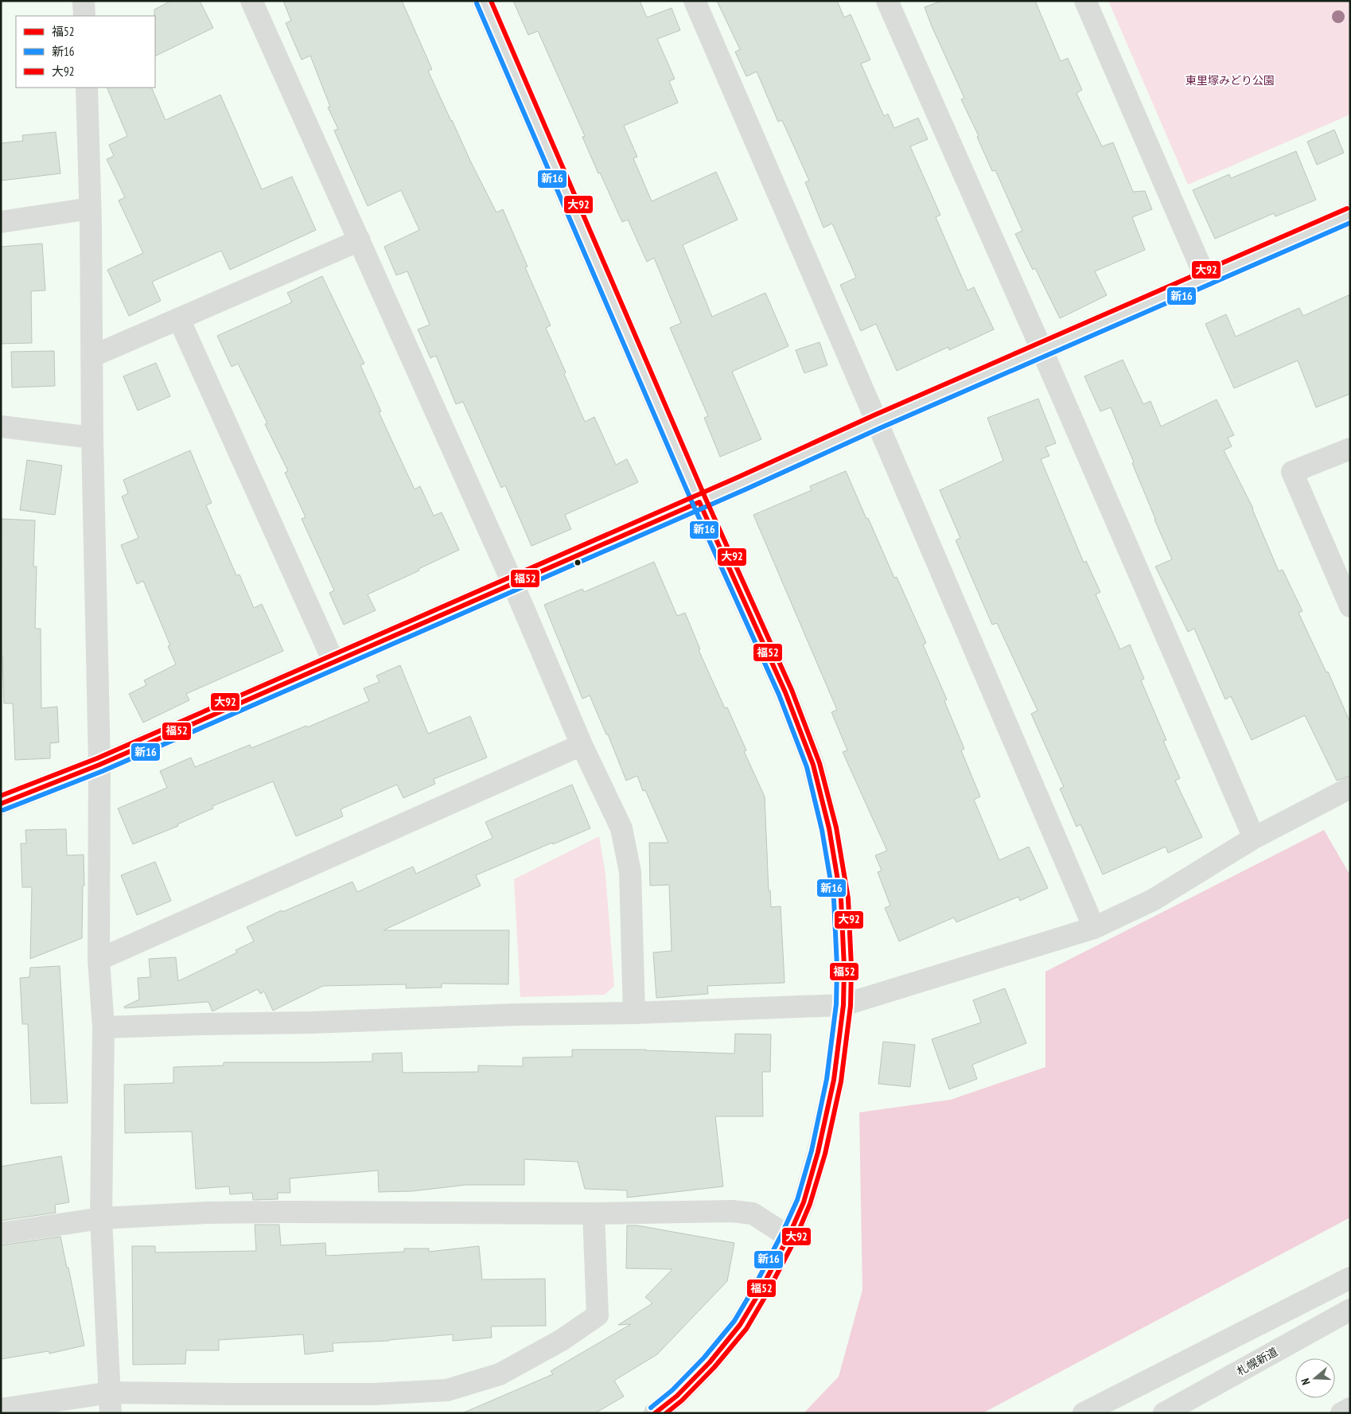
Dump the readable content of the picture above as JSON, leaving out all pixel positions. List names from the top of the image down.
{
  "streets": {
    "main road": ["札幌新道"]
  },
  "parks": ["東里塚みどり公園"],
  "lines": ["transit line 大92", "transit line 新16", "transit line 福52"],
  "legend": ["福52", "新16", "大92"],
  "north": "left"
}
